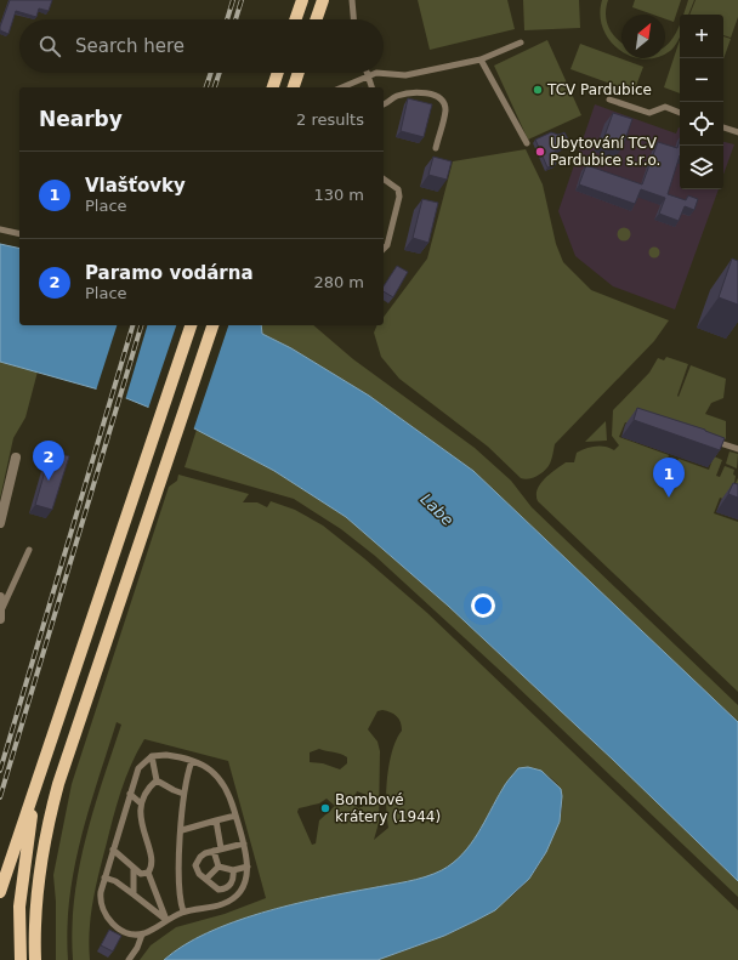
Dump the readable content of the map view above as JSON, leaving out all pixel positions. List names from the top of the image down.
{
  "water": ["Labe"],
  "places": ["TCV Pardubice", "Ubytování TCV Pardubice s.r.o.", "Bombové krátery (1944)"],
  "north": "top right",
  "page": {
    "map_buttons": ["+", "−"],
    "search": "Search here",
    "heading": ["Nearby", "2 results"],
    "list": [
      {
        "mark": "1",
        "name": "Vlašťovky",
        "note": "Place",
        "value": "130 m"
      },
      {
        "mark": "2",
        "name": "Paramo vodárna",
        "note": "Place",
        "value": "280 m"
      }
    ],
    "pins": ["2", "1"]
  }
}
